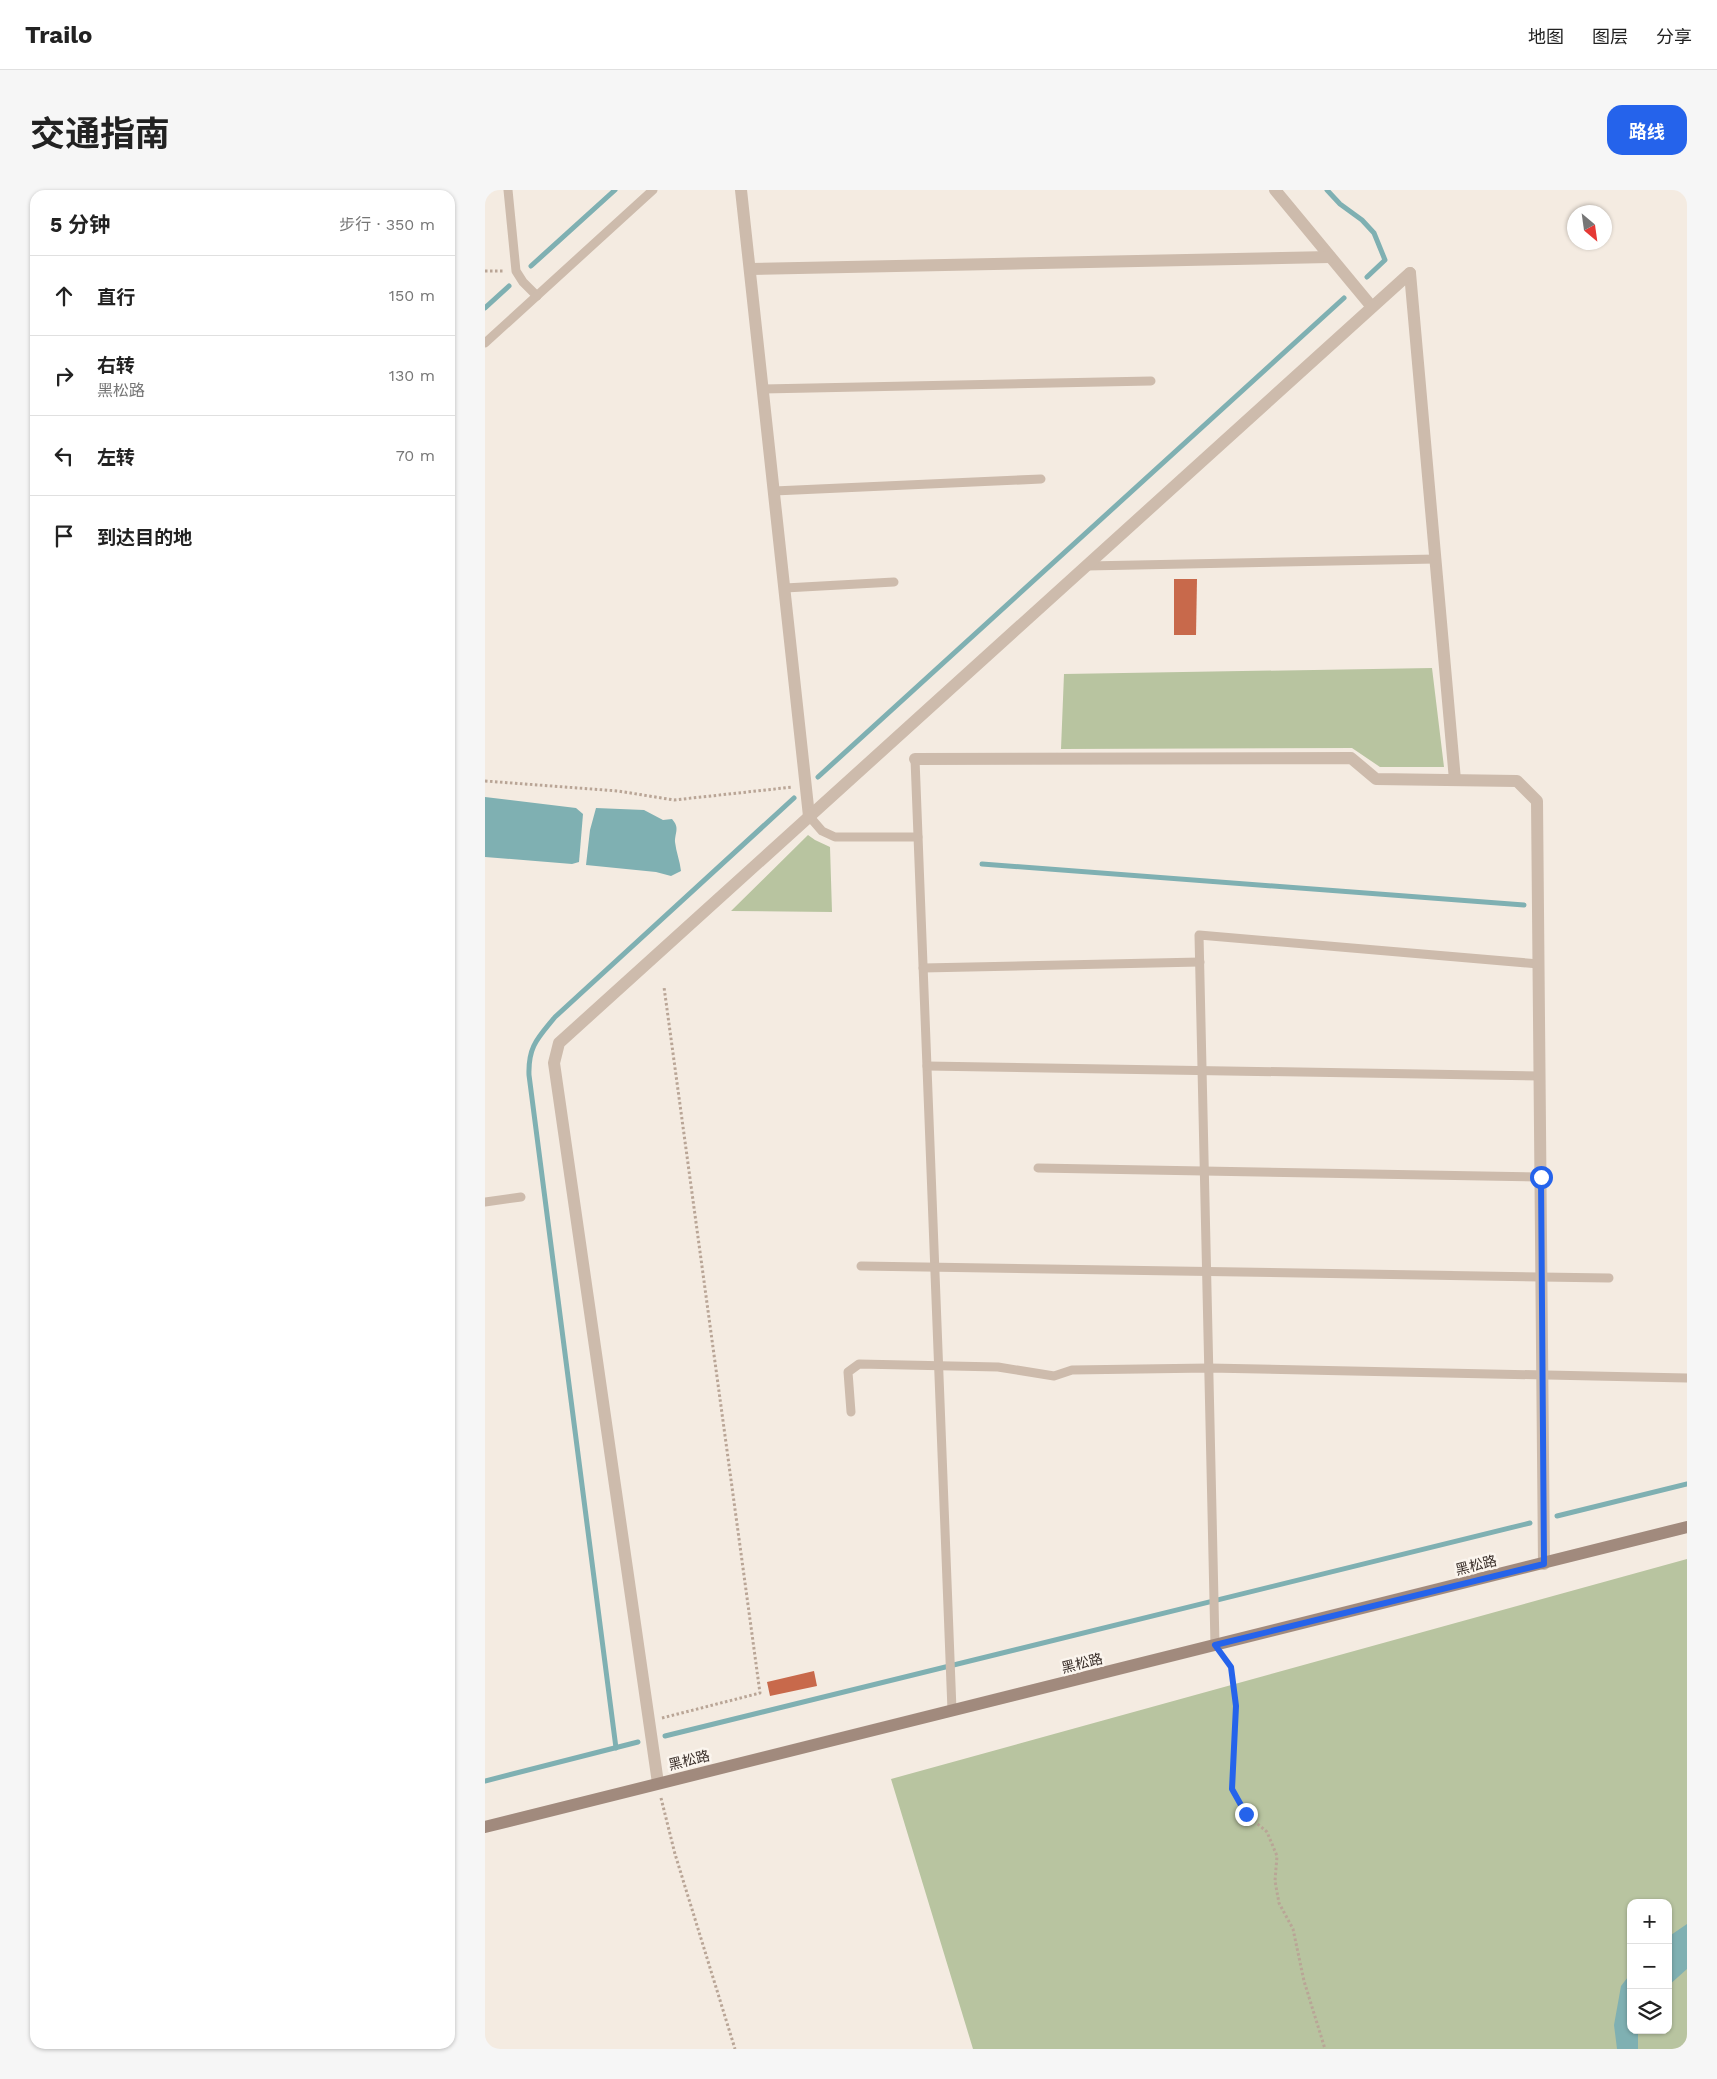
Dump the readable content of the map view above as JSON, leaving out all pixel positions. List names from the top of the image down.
{
  "streets": {
    "street": ["黑松路"]
  },
  "north": "bottom right",
  "page": {
    "header": "Trailo",
    "nav": ["地图", "图层", "分享"],
    "title": "交通指南",
    "buttons": "路线",
    "heading": ["5 分钟", "步行 · 350 m"],
    "list": [
      ["直行", "150 m"],
      ["右转", "黑松路", "130 m"],
      ["左转", "70 m"],
      "到达目的地"
    ],
    "map_buttons": ["+", "−"]
  }
}
